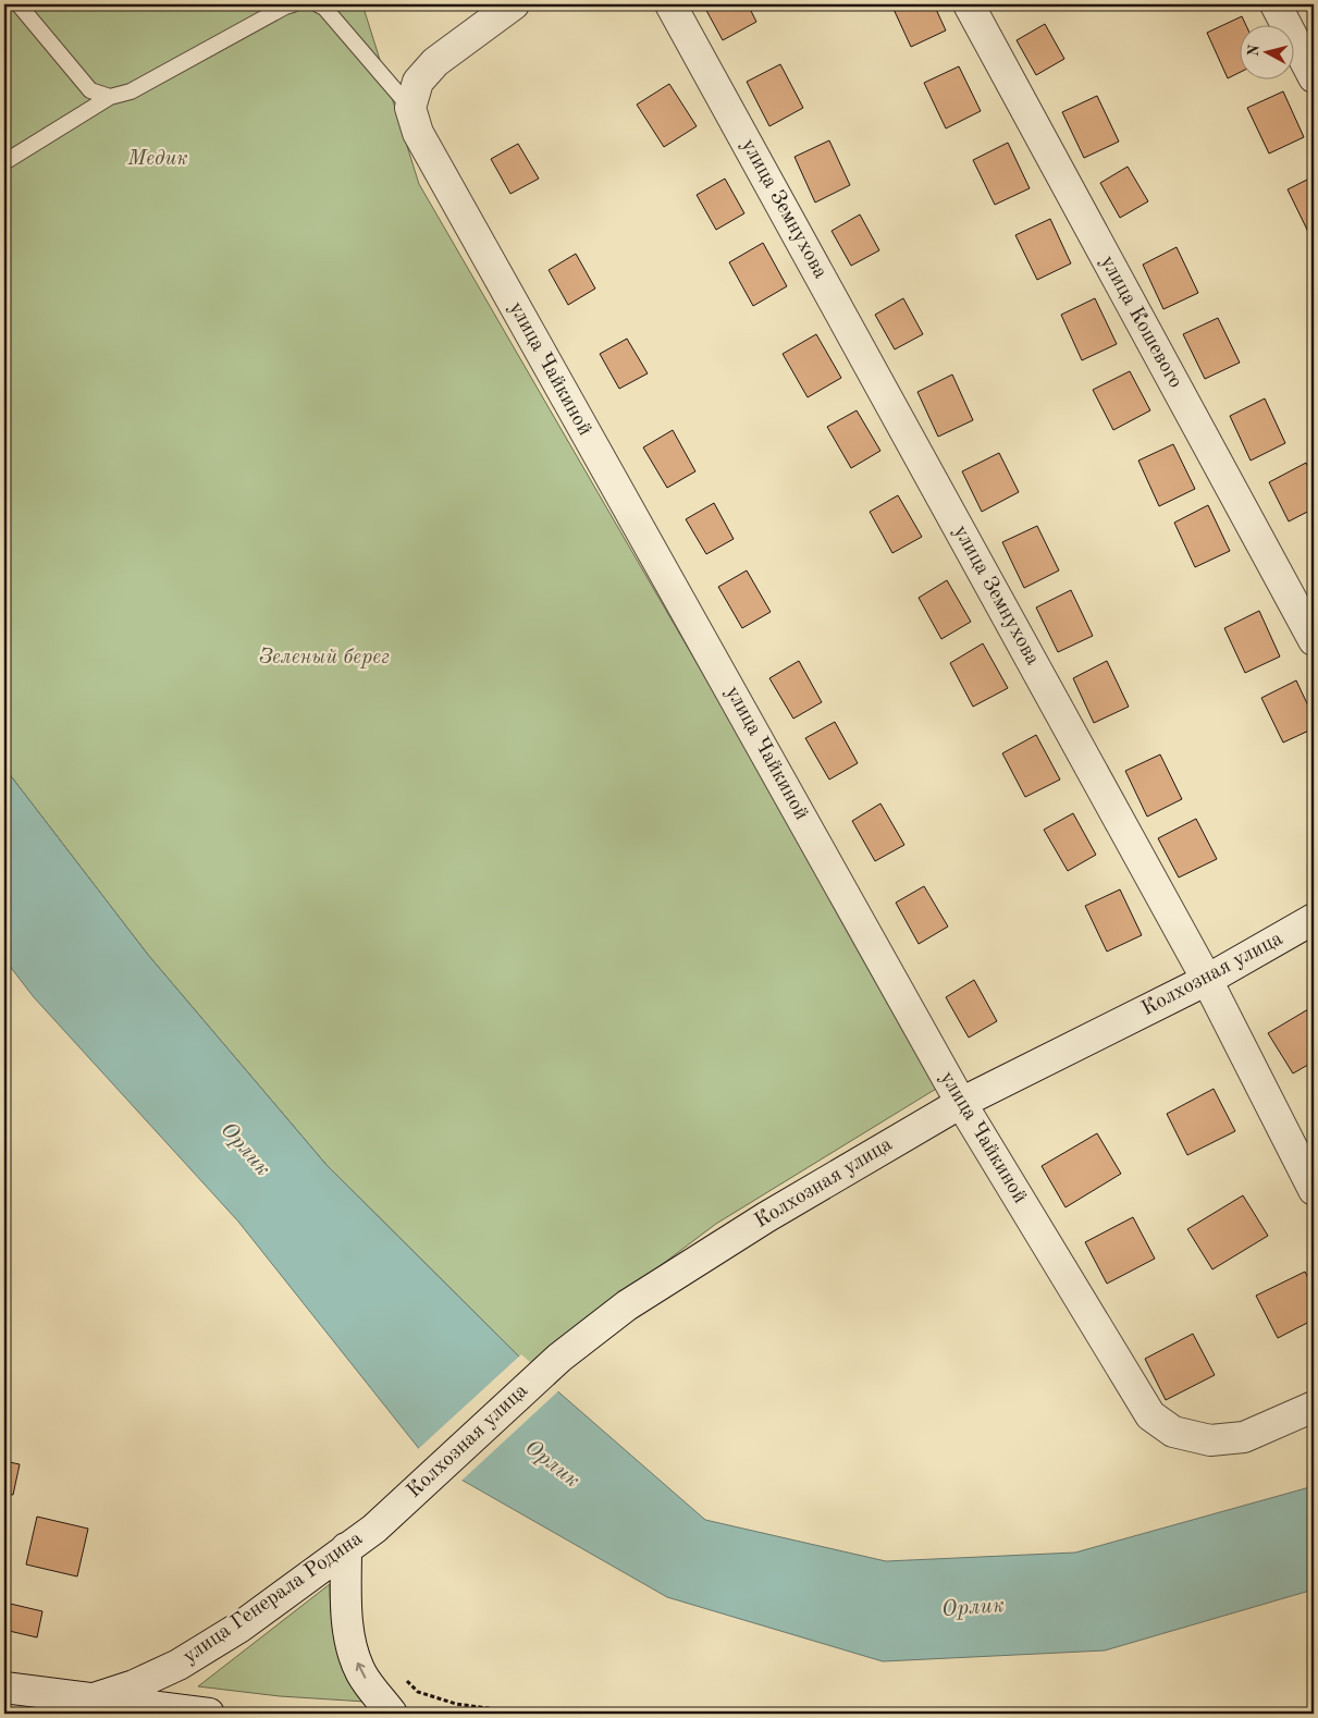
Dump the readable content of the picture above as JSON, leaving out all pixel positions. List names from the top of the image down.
{
  "streets": {
    "street": [
      "улица Земнухова",
      "улица Кошевого",
      "улица Чайкиной",
      "Колхозная улица",
      "улица Генерала Родина"
    ]
  },
  "crossings": [
    ["улица Земнухова", "Колхозная улица"],
    ["улица Чайкиной", "Колхозная улица"],
    ["Колхозная улица", "улица Генерала Родина"]
  ],
  "water": ["Орлик"],
  "parks": ["Медик", "Зеленый берег"],
  "north": "left"
}
